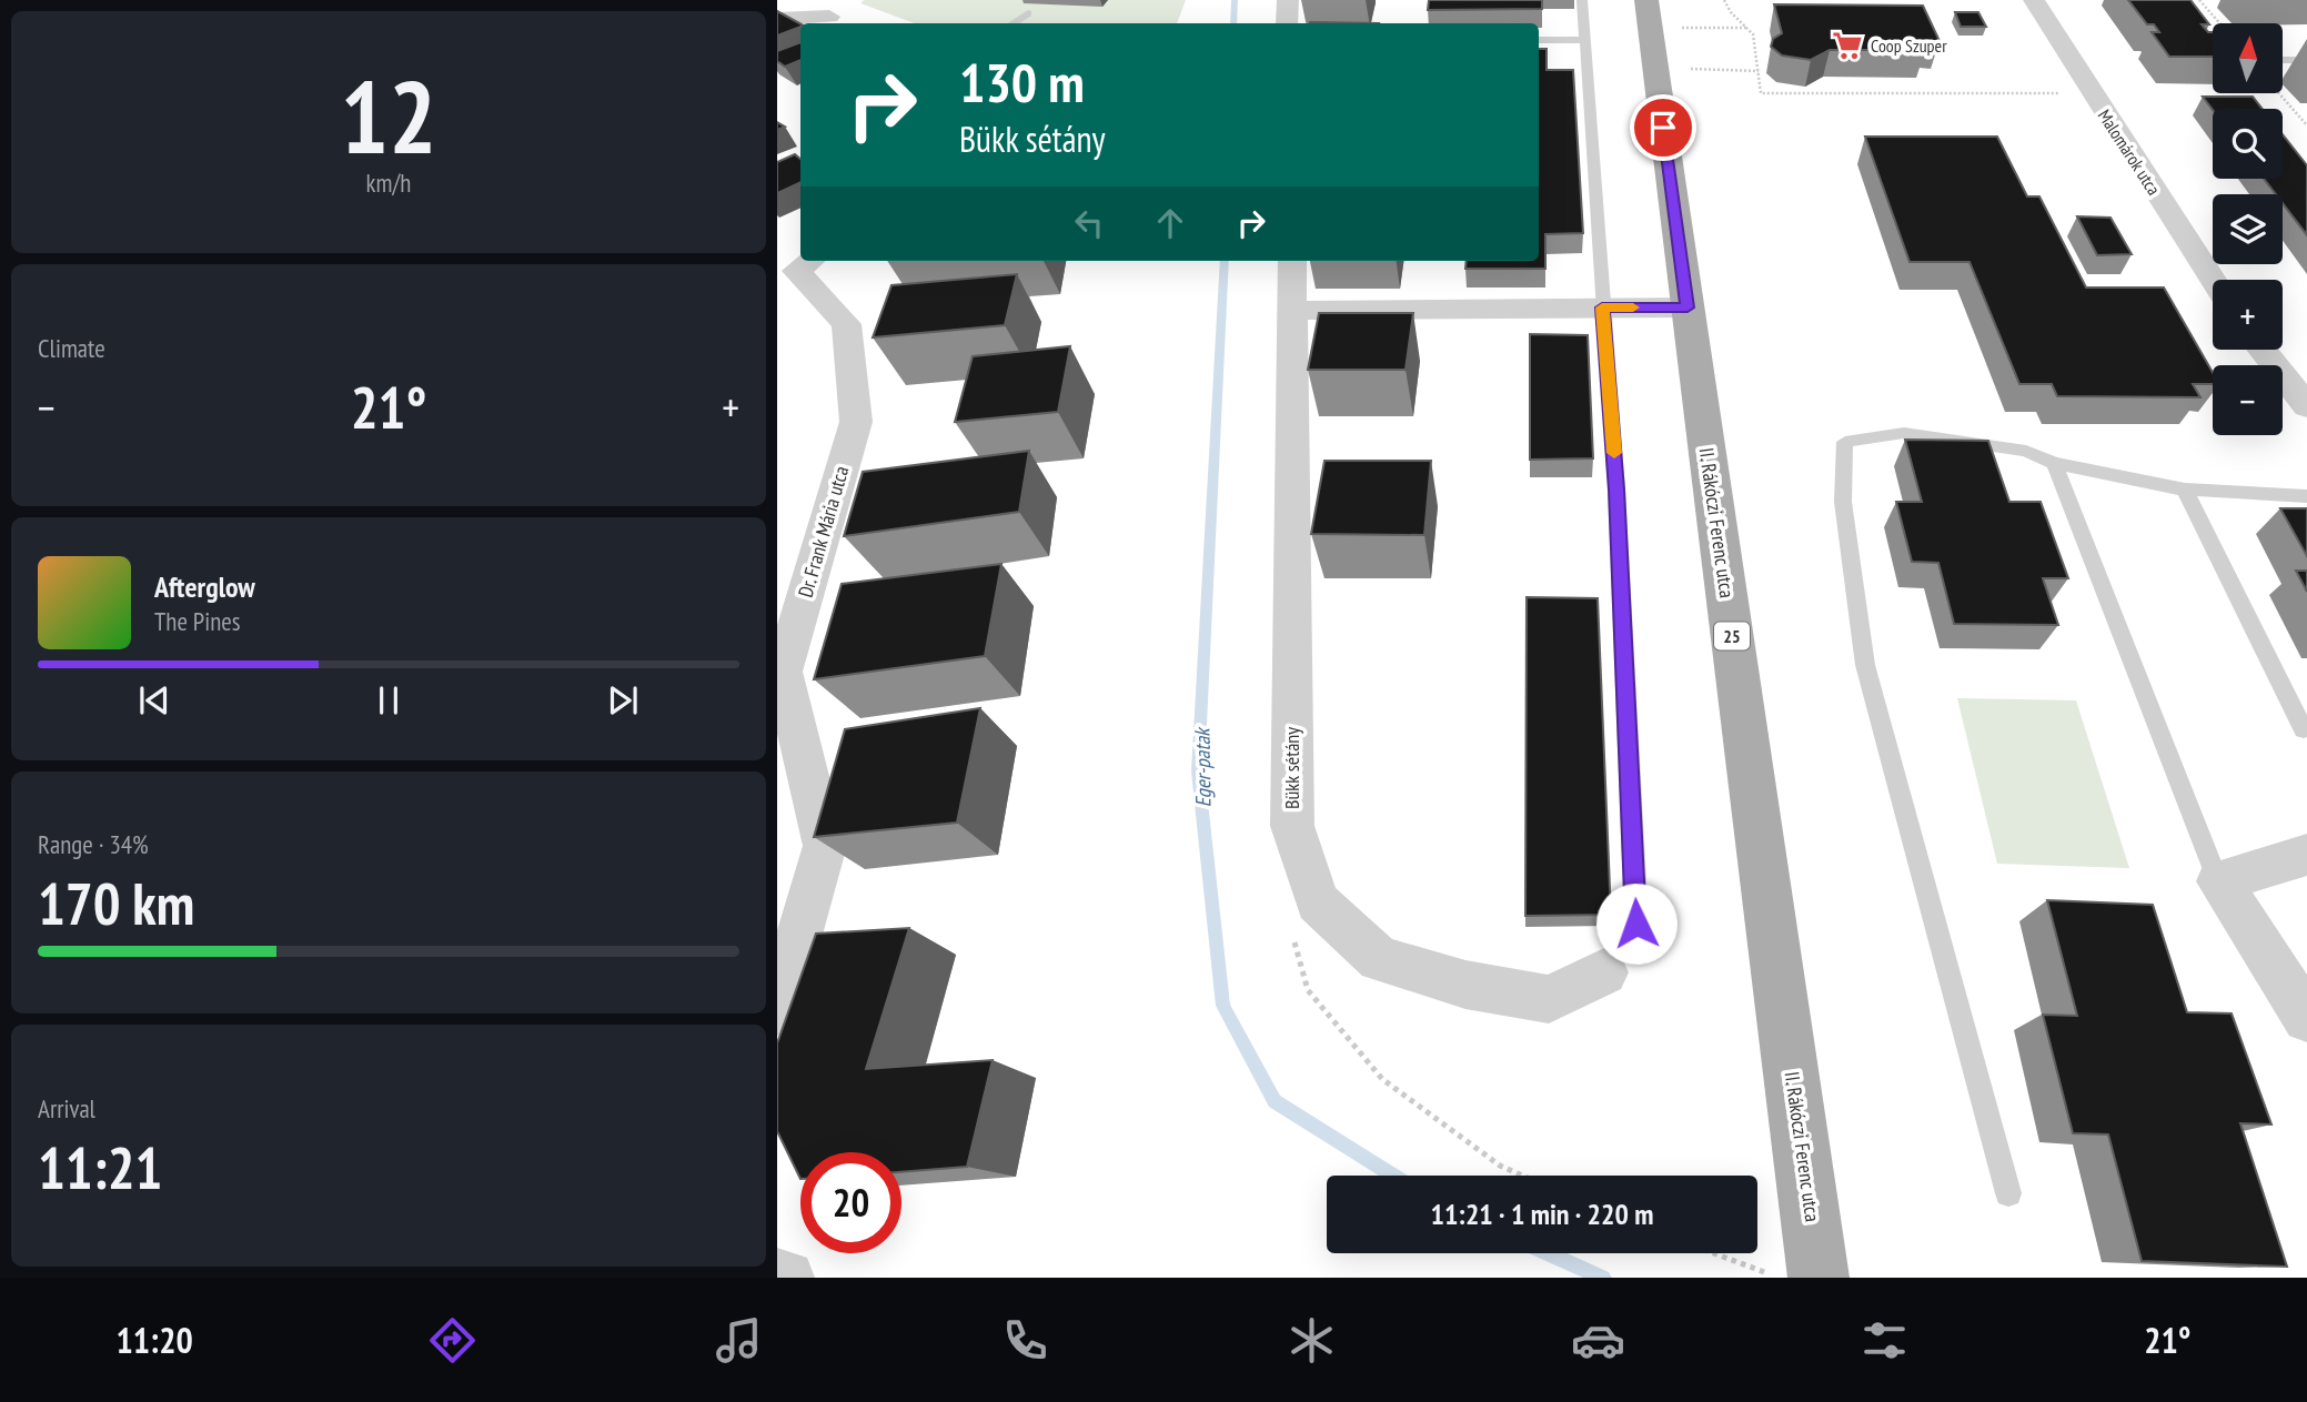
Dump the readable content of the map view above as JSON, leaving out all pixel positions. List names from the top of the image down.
{
  "streets": {
    "main road": ["II. Rákóczi Ferenc utca", "25"],
    "street": ["Malomárok utca", "Dr. Frank Mária utca", "Bükk sétány"]
  },
  "water": ["Eger-patak"],
  "places": {
    "supermarket": ["Coop Szuper"]
  },
  "north": "top",
  "page": {
    "tile": [
      ["12", "km/h"],
      "Climate",
      ["Range · 34%", "170 km"],
      ["Arrival", "11:21"]
    ],
    "map_buttons": ["+", "−"],
    "turn": ["130 m", "Bükk sétány"],
    "heat": ["−", "21°", "+"],
    "song": ["Afterglow", "The Pines"],
    "limit": "20",
    "trip": "11:21 · 1 min · 220 m",
    "tabs": ["11:20", "21°"]
  }
}
